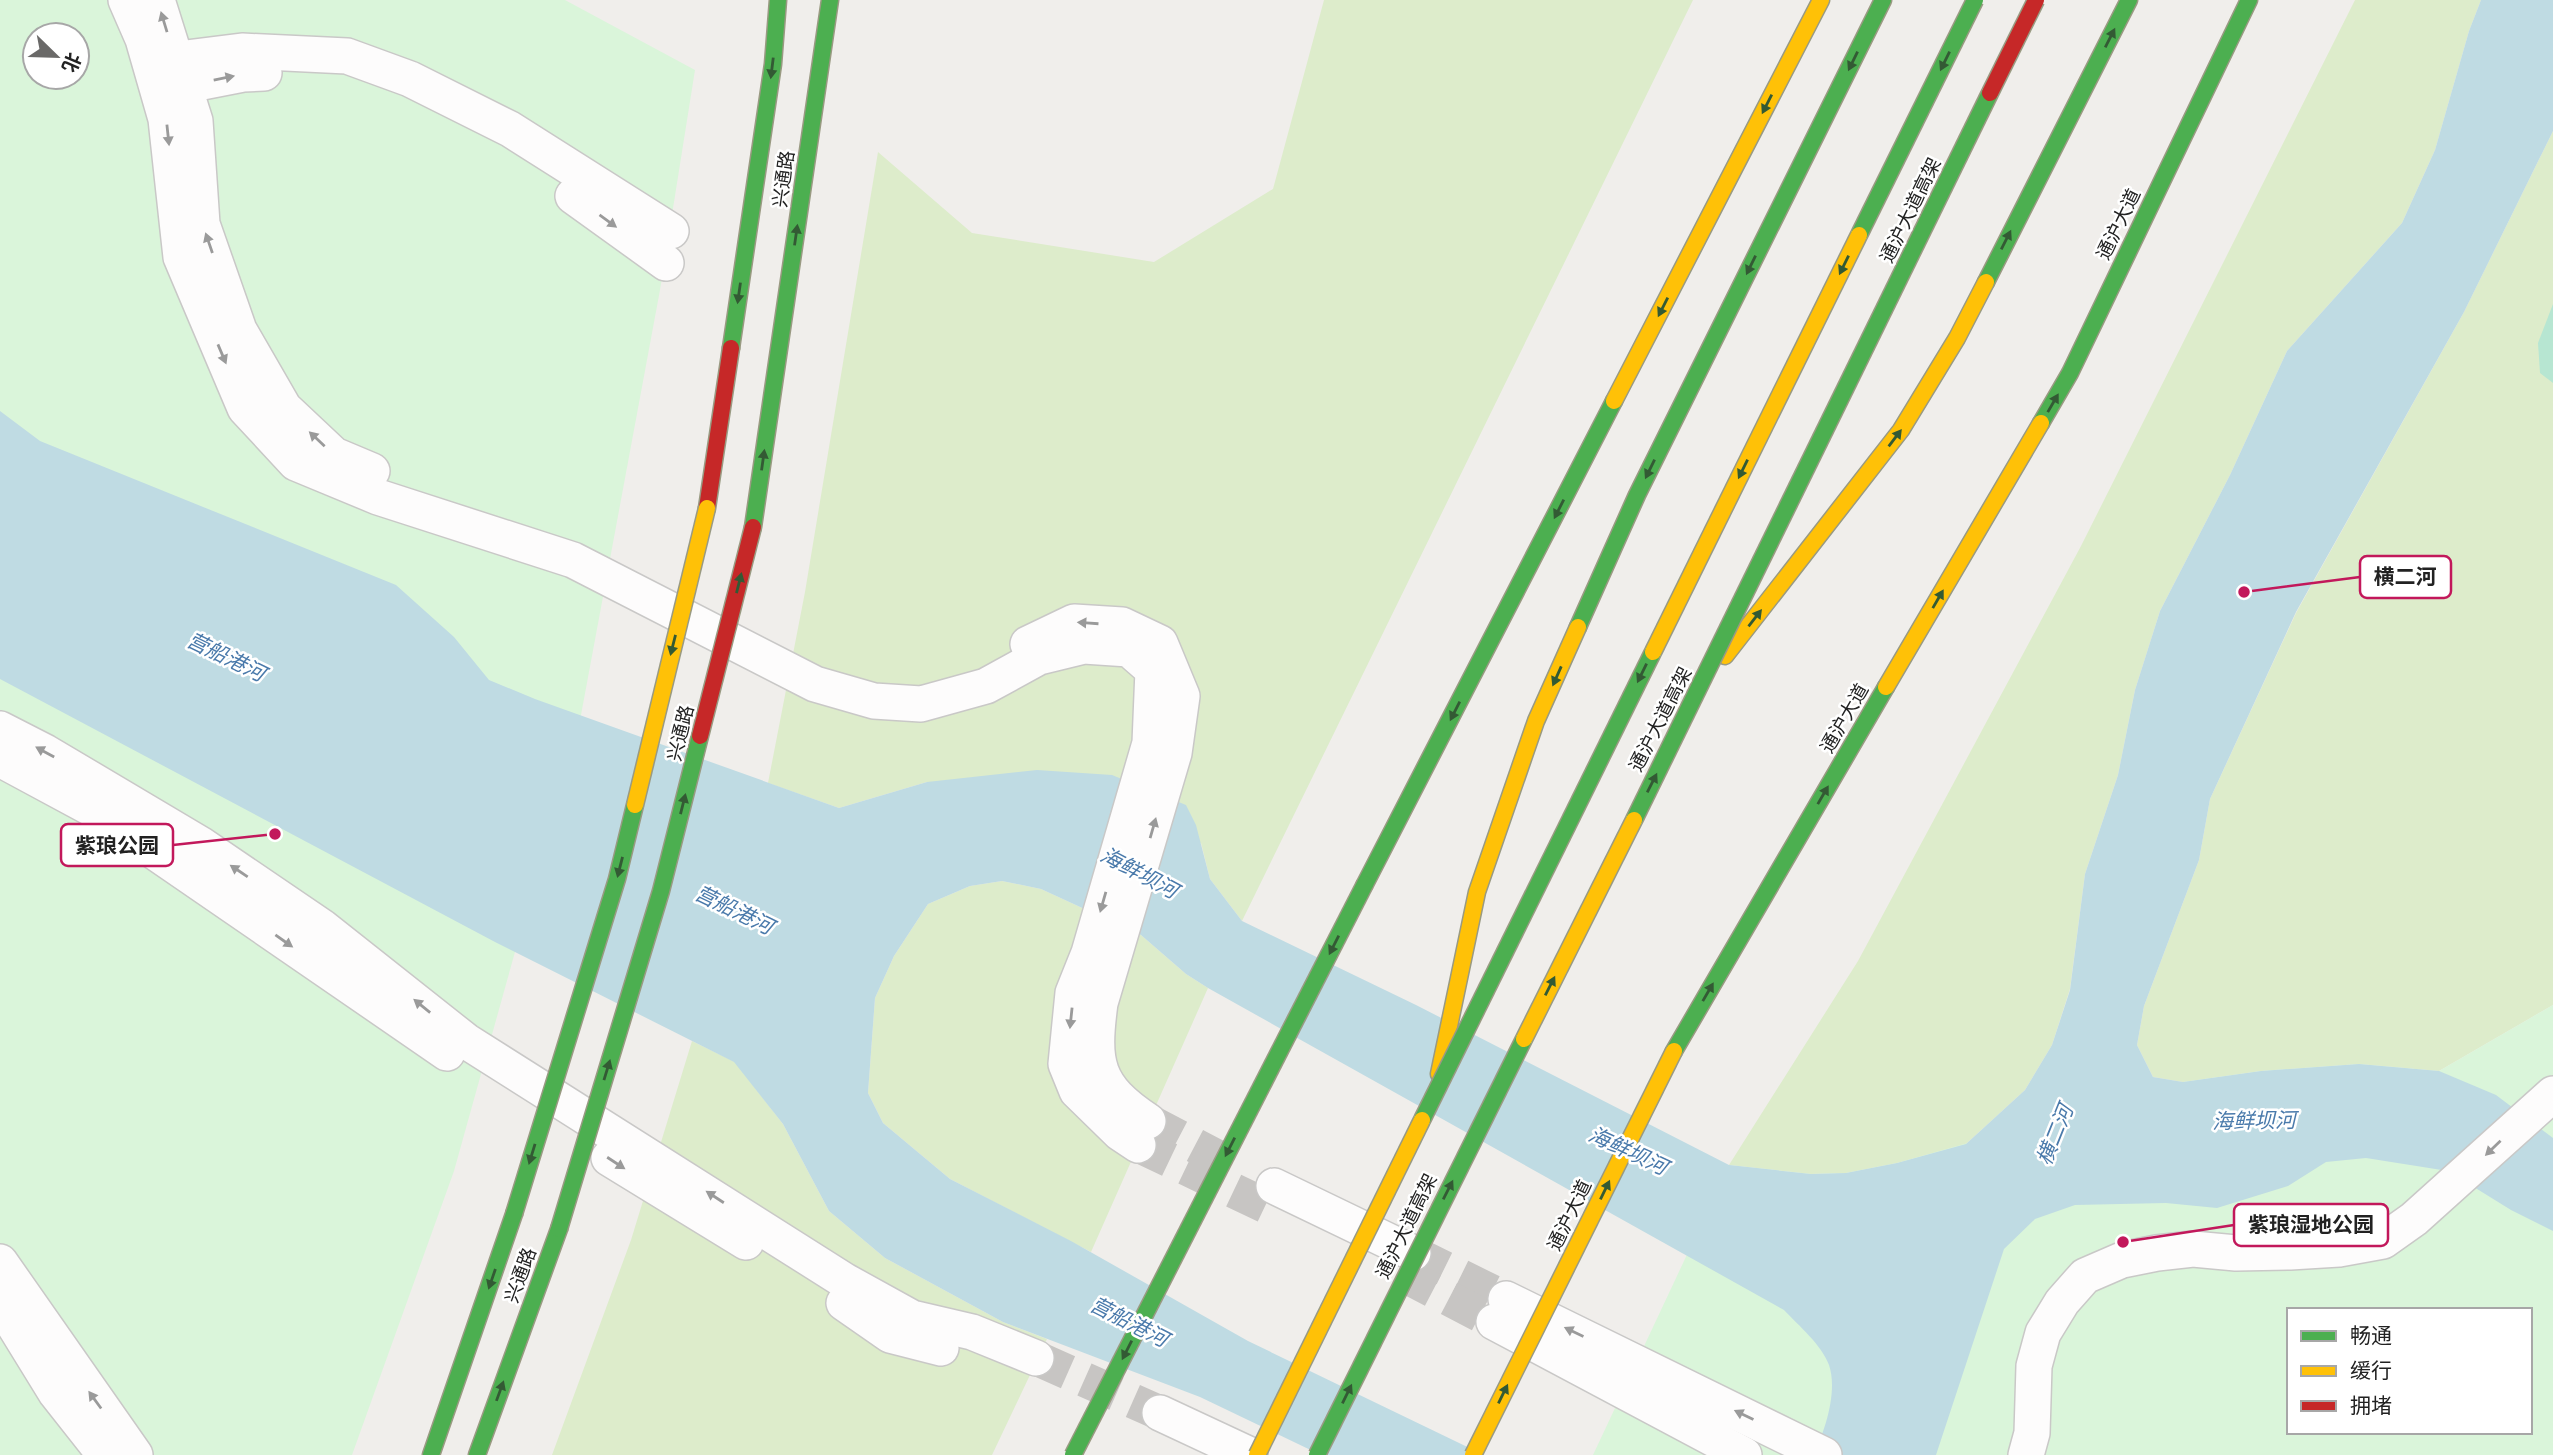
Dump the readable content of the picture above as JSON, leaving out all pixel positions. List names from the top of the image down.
{
  "streets": {
    "main road": ["兴通路", "通沪大道高架", "通沪大道"]
  },
  "water": ["营船港河", "海鲜坝河", "横二河"],
  "places": ["横二河", "紫琅公园", "紫琅湿地公园"],
  "legend": ["畅通", "缓行", "拥堵"],
  "north": "bottom right"
}
